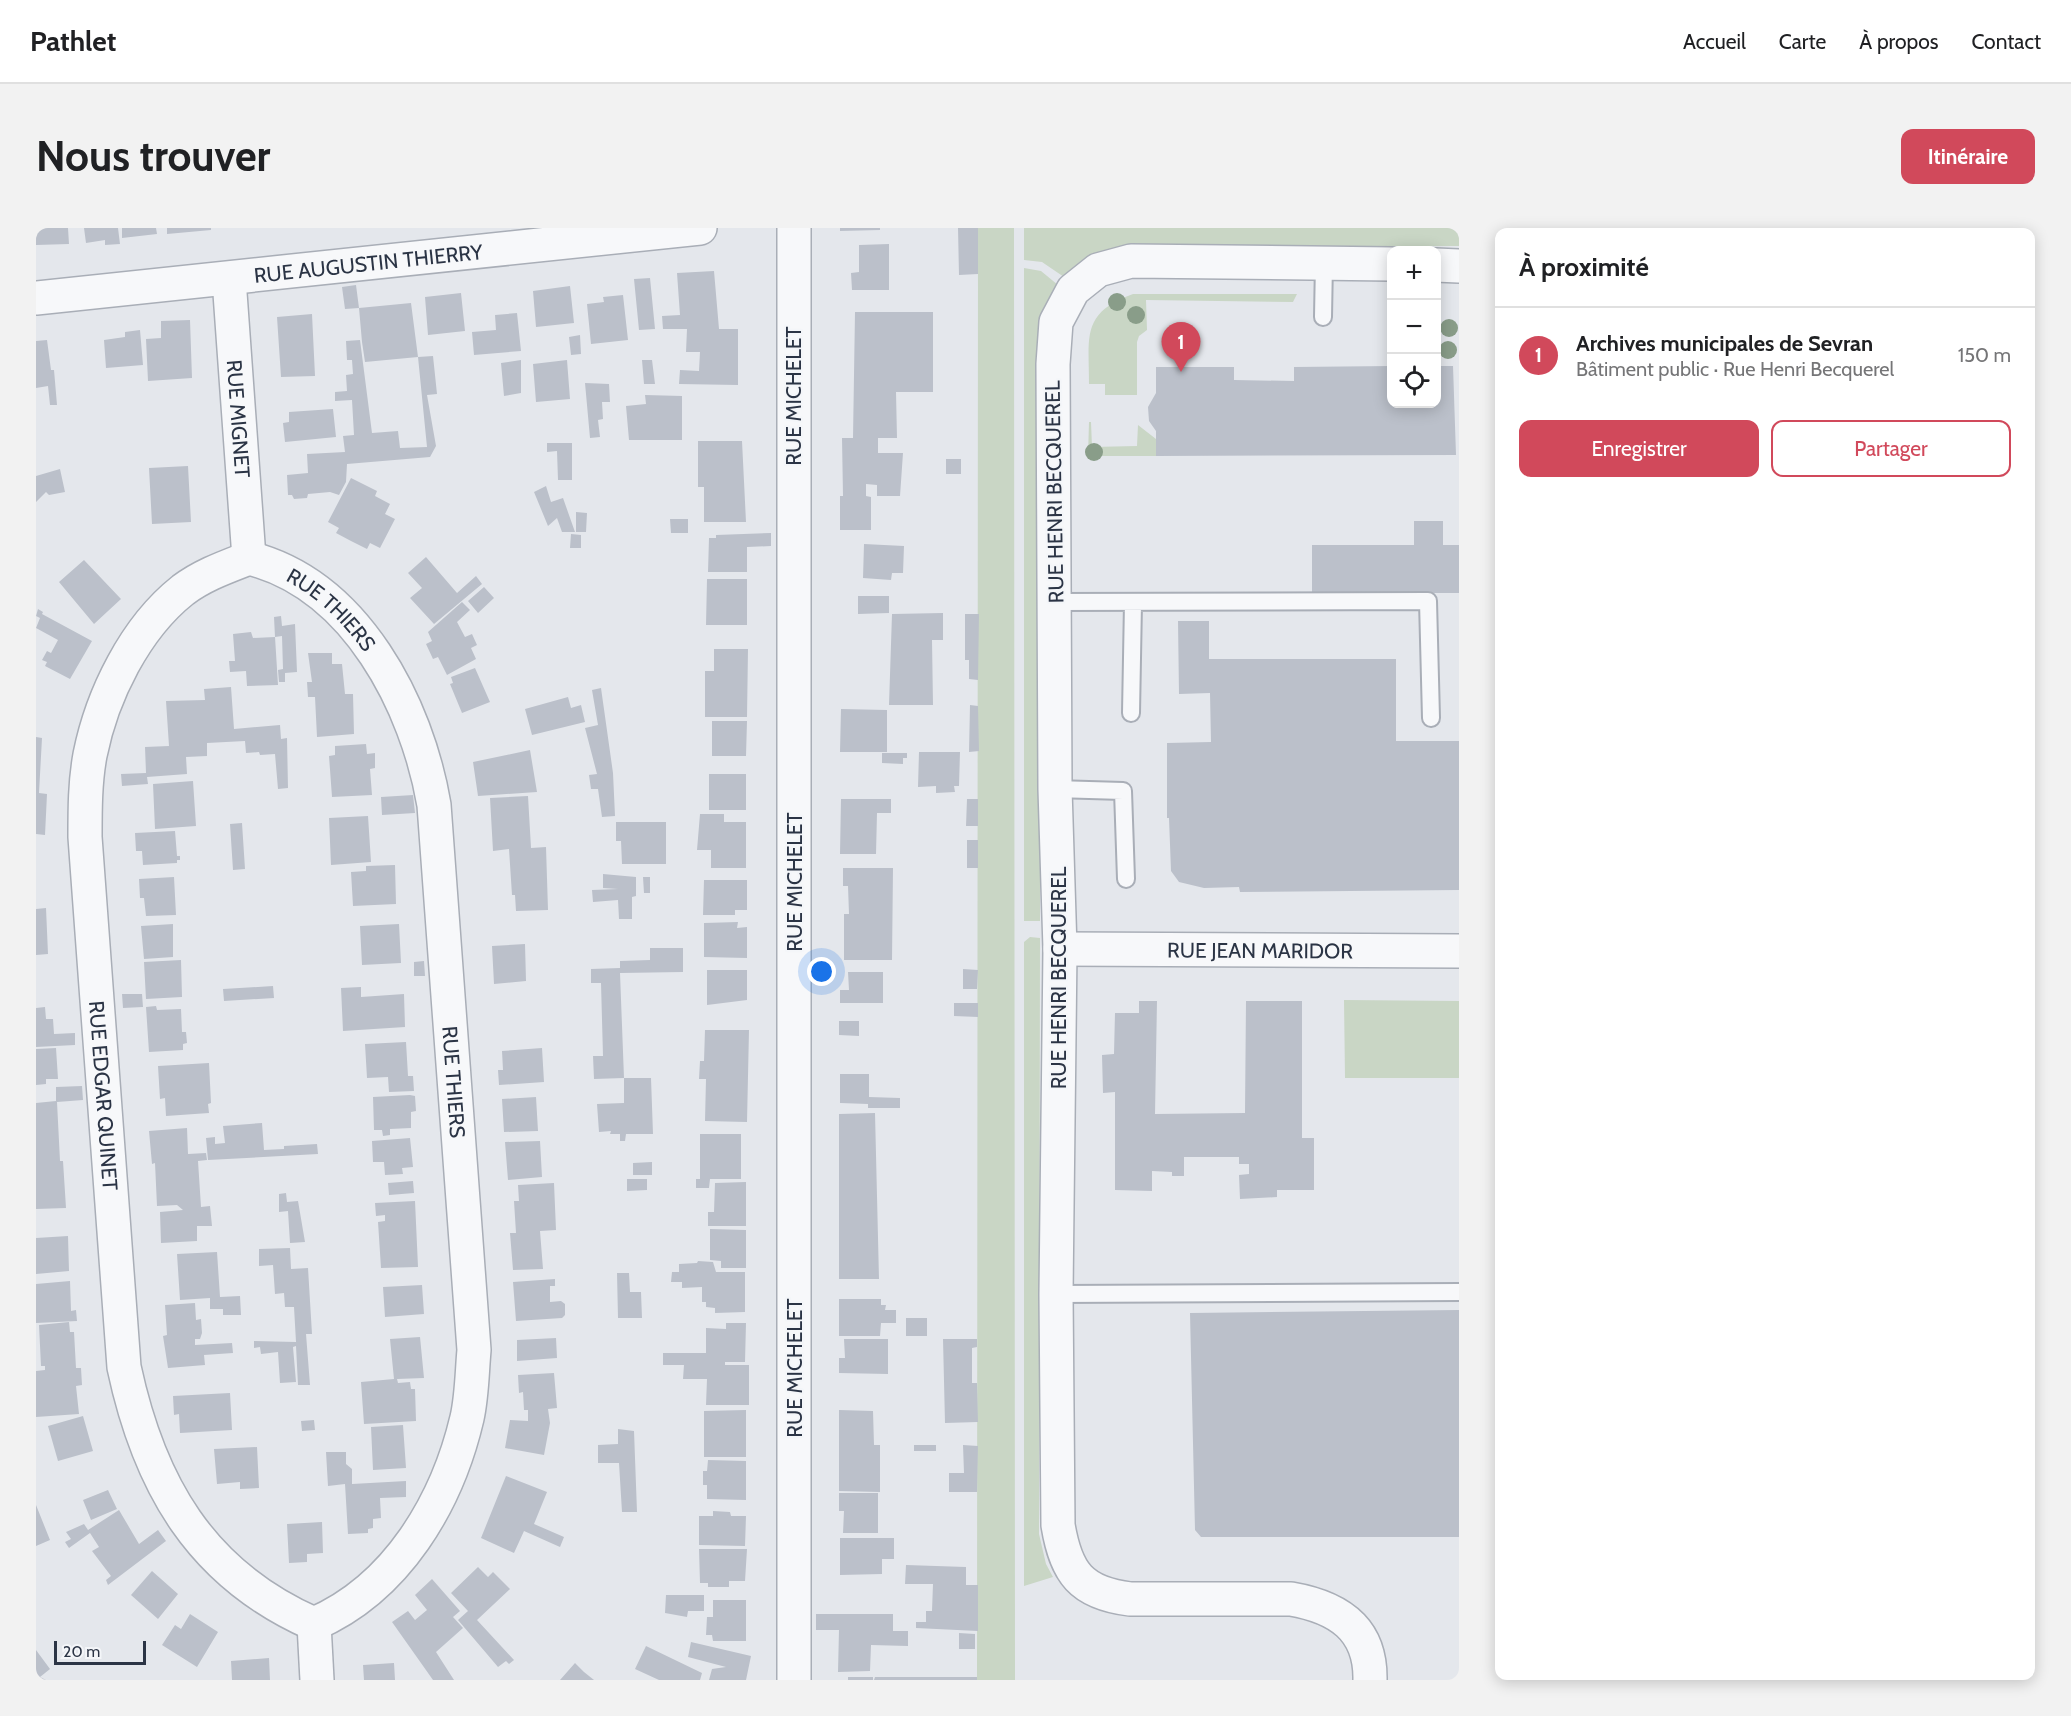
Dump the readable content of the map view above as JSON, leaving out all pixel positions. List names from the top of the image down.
{
  "streets": {
    "street": [
      "RUE AUGUSTIN THIERRY",
      "RUE MICHELET",
      "RUE MIGNET",
      "RUE HENRI BECQUEREL",
      "RUE THIERS",
      "RUE JEAN MARIDOR",
      "RUE EDGAR QUINET"
    ]
  },
  "crossings": [
    ["RUE AUGUSTIN THIERRY", "RUE MIGNET"],
    ["RUE MIGNET", "RUE THIERS"],
    ["RUE MIGNET", "RUE EDGAR QUINET"],
    ["RUE HENRI BECQUEREL", "RUE JEAN MARIDOR"],
    ["RUE THIERS", "RUE EDGAR QUINET"]
  ],
  "scale_bar": "20 m",
  "page": {
    "header": "Pathlet",
    "nav": [
      "Accueil",
      "Carte",
      "À propos",
      "Contact"
    ],
    "buttons": [
      "Itinéraire",
      ["Enregistrer", "Partager"]
    ],
    "title": "Nous trouver",
    "heading": "À proximité",
    "map_buttons": ["+", "−"],
    "list": [
      {
        "mark": "1",
        "name": "Archives municipales de Sevran",
        "note": "Bâtiment public · Rue Henri Becquerel",
        "value": "150 m"
      }
    ],
    "pins": "1",
    "scale": "20 m"
  }
}
